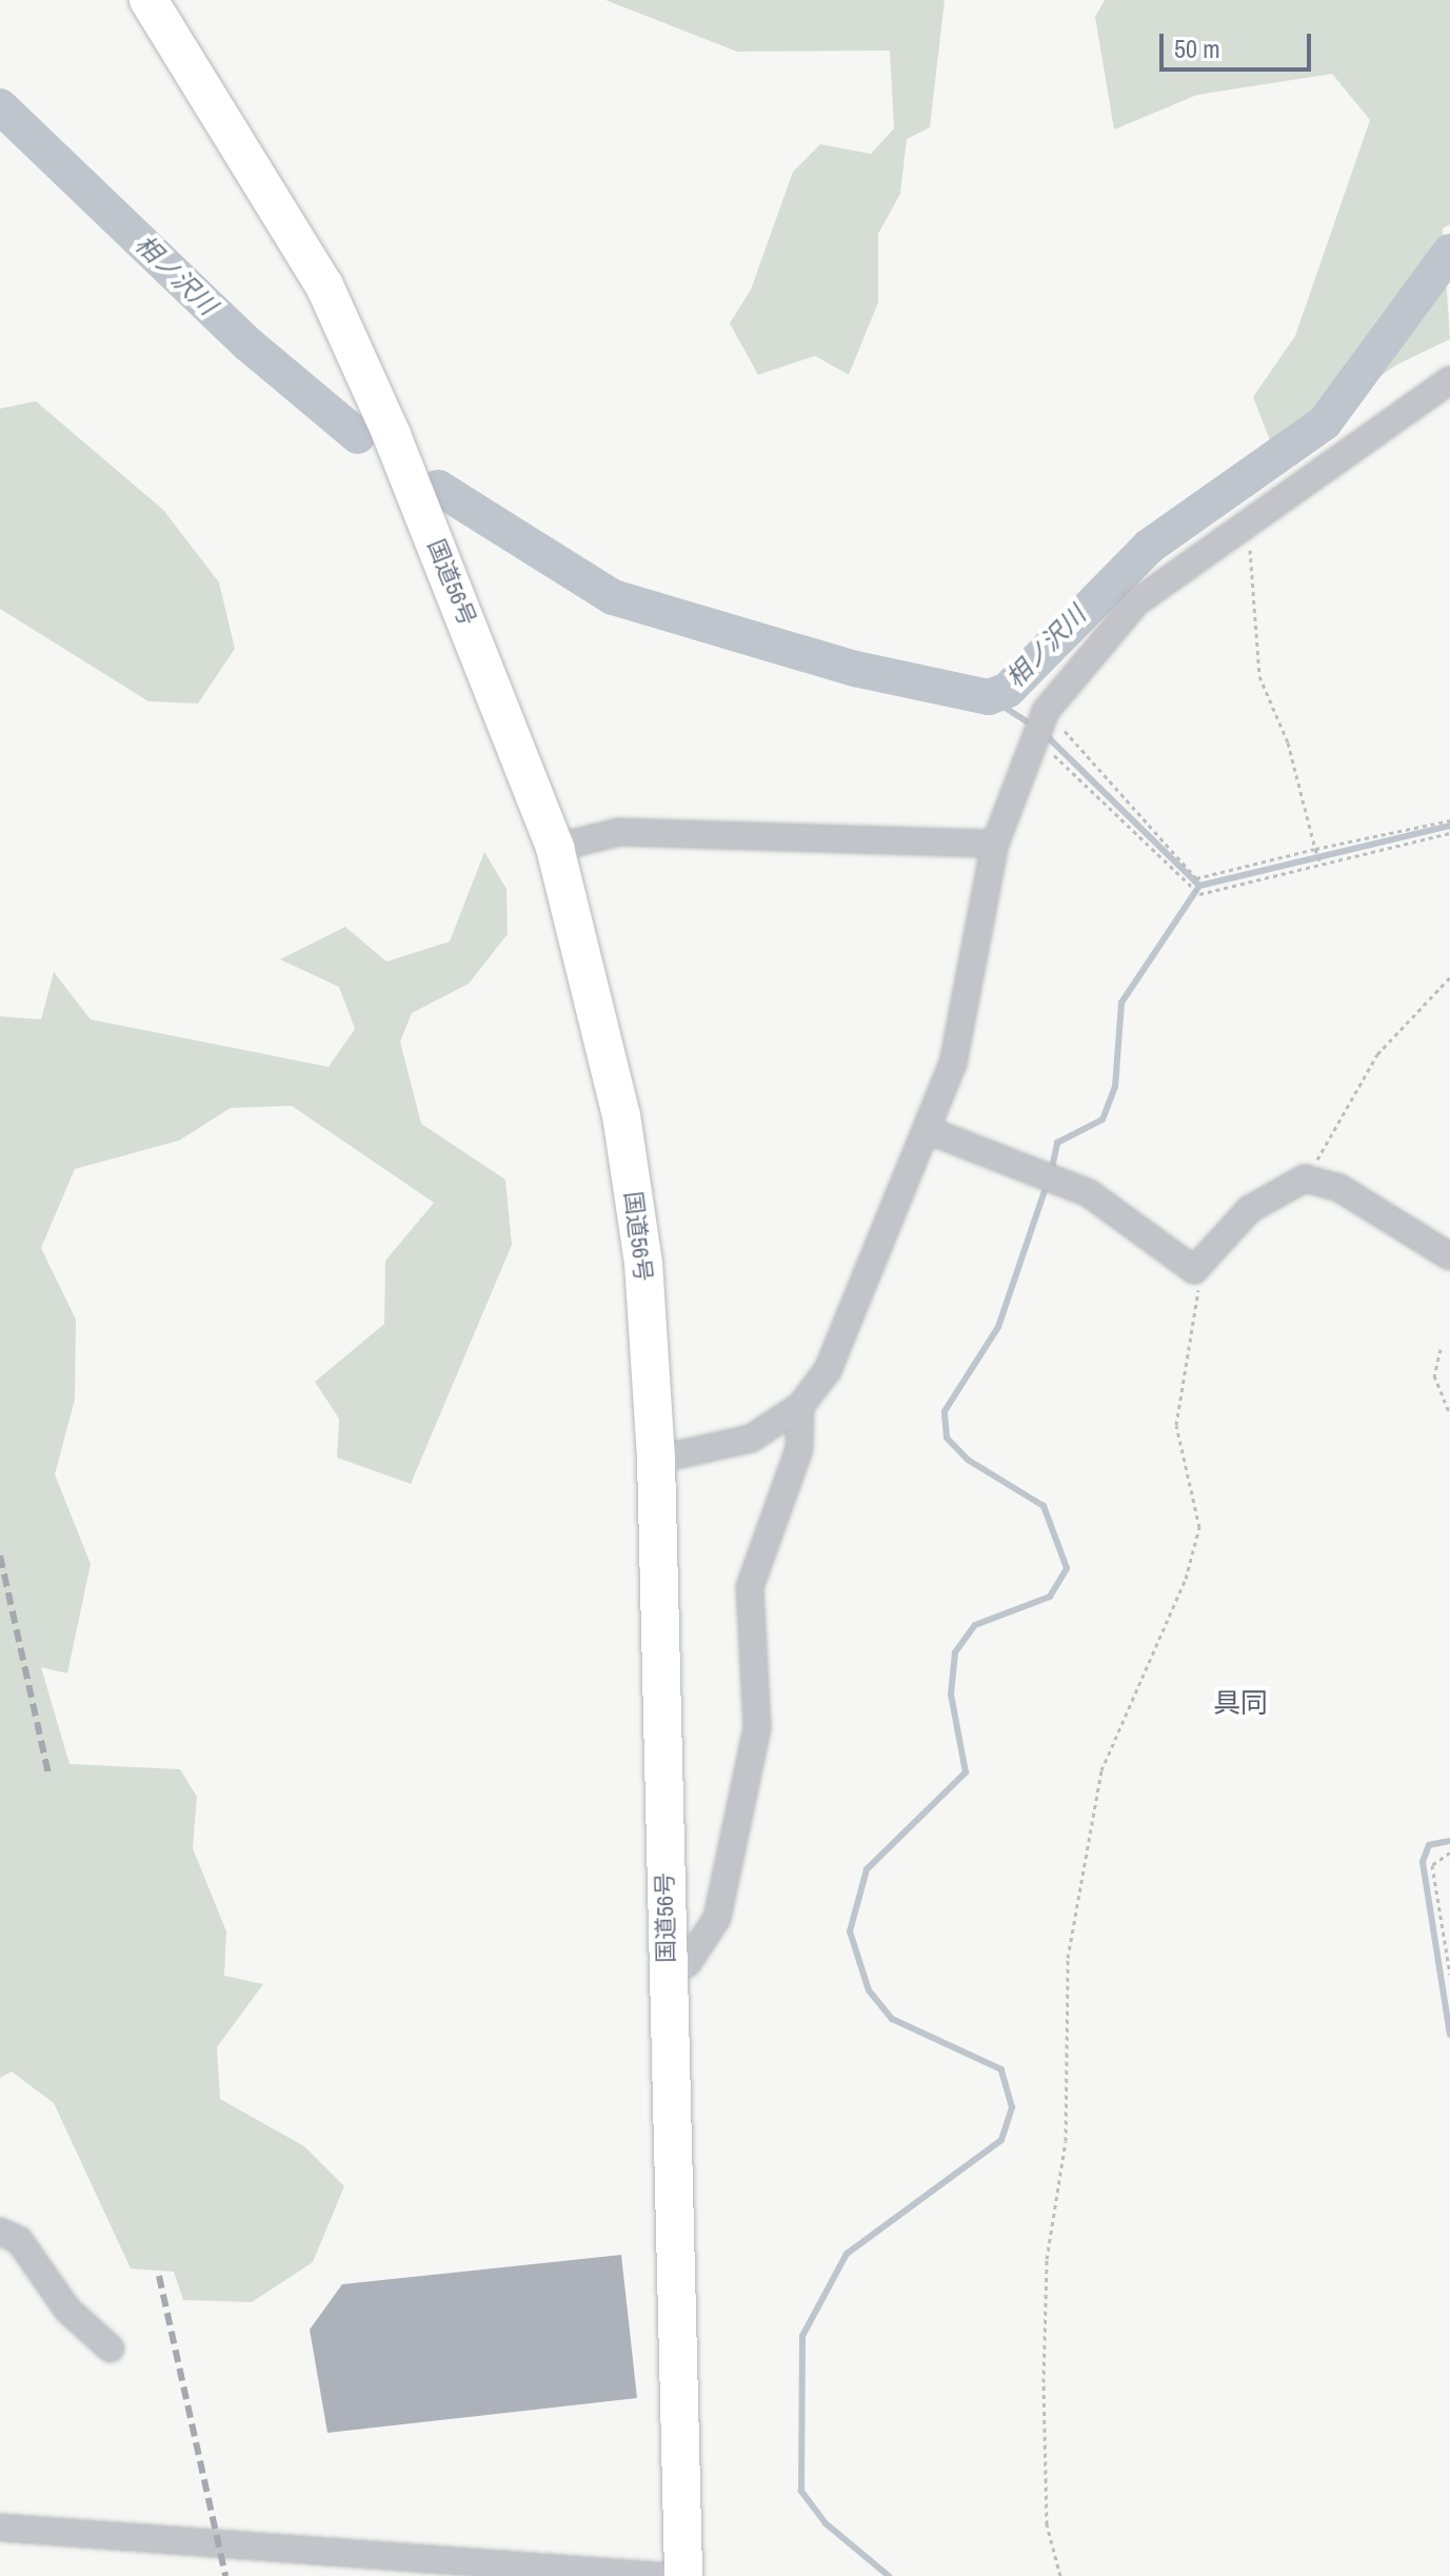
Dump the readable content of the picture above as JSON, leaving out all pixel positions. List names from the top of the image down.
{
  "streets": {
    "highway": ["国道56号"]
  },
  "districts": ["具同"],
  "water": ["相ノ沢川"],
  "scale_bar": "50 m"
}
